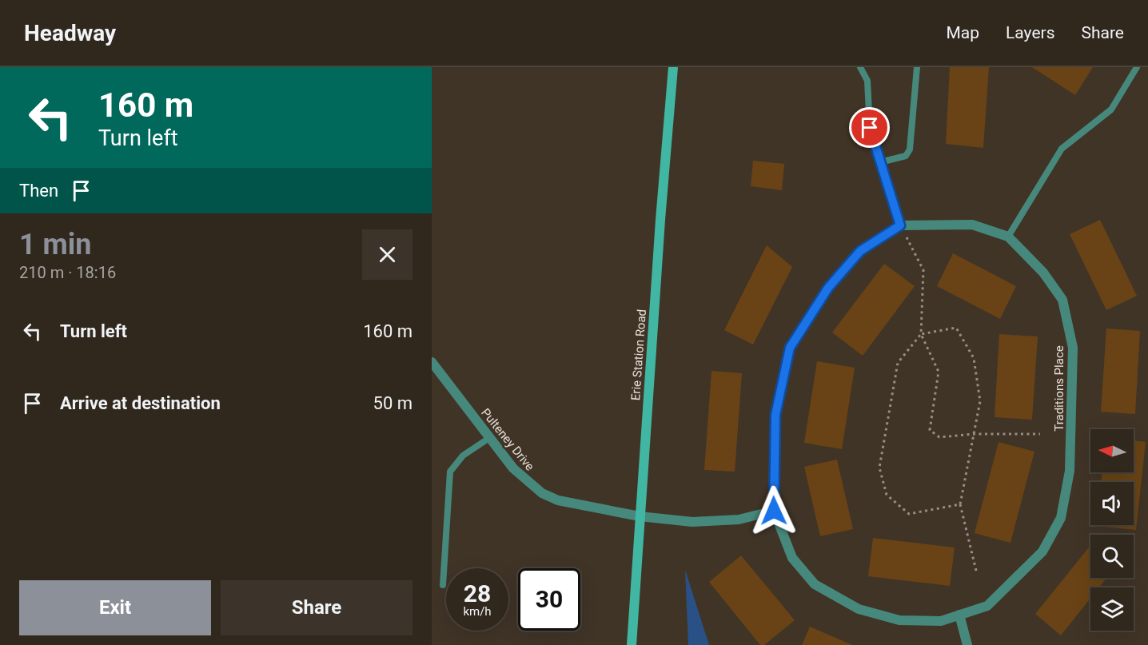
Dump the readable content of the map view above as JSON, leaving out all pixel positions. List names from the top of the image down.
{
  "streets": {
    "street": ["Erie Station Road", "Traditions Place", "Pulteney Drive"]
  },
  "crossings": [
    ["Erie Station Road", "Pulteney Drive"],
    ["Traditions Place", "Pulteney Drive"]
  ],
  "north": "left",
  "page": {
    "header": "Headway",
    "nav": ["Map", "Layers", "Share"],
    "turn": ["160 m", "Turn left"],
    "then": "Then",
    "heading": ["1 min", "210 m · 18:16"],
    "list": [
      {
        "name": "Turn left",
        "value": "160 m"
      },
      {
        "name": "Arrive at destination",
        "value": "50 m"
      }
    ],
    "speed": "28 km/h",
    "limit": "30",
    "buttons": ["Exit", "Share"]
  }
}
